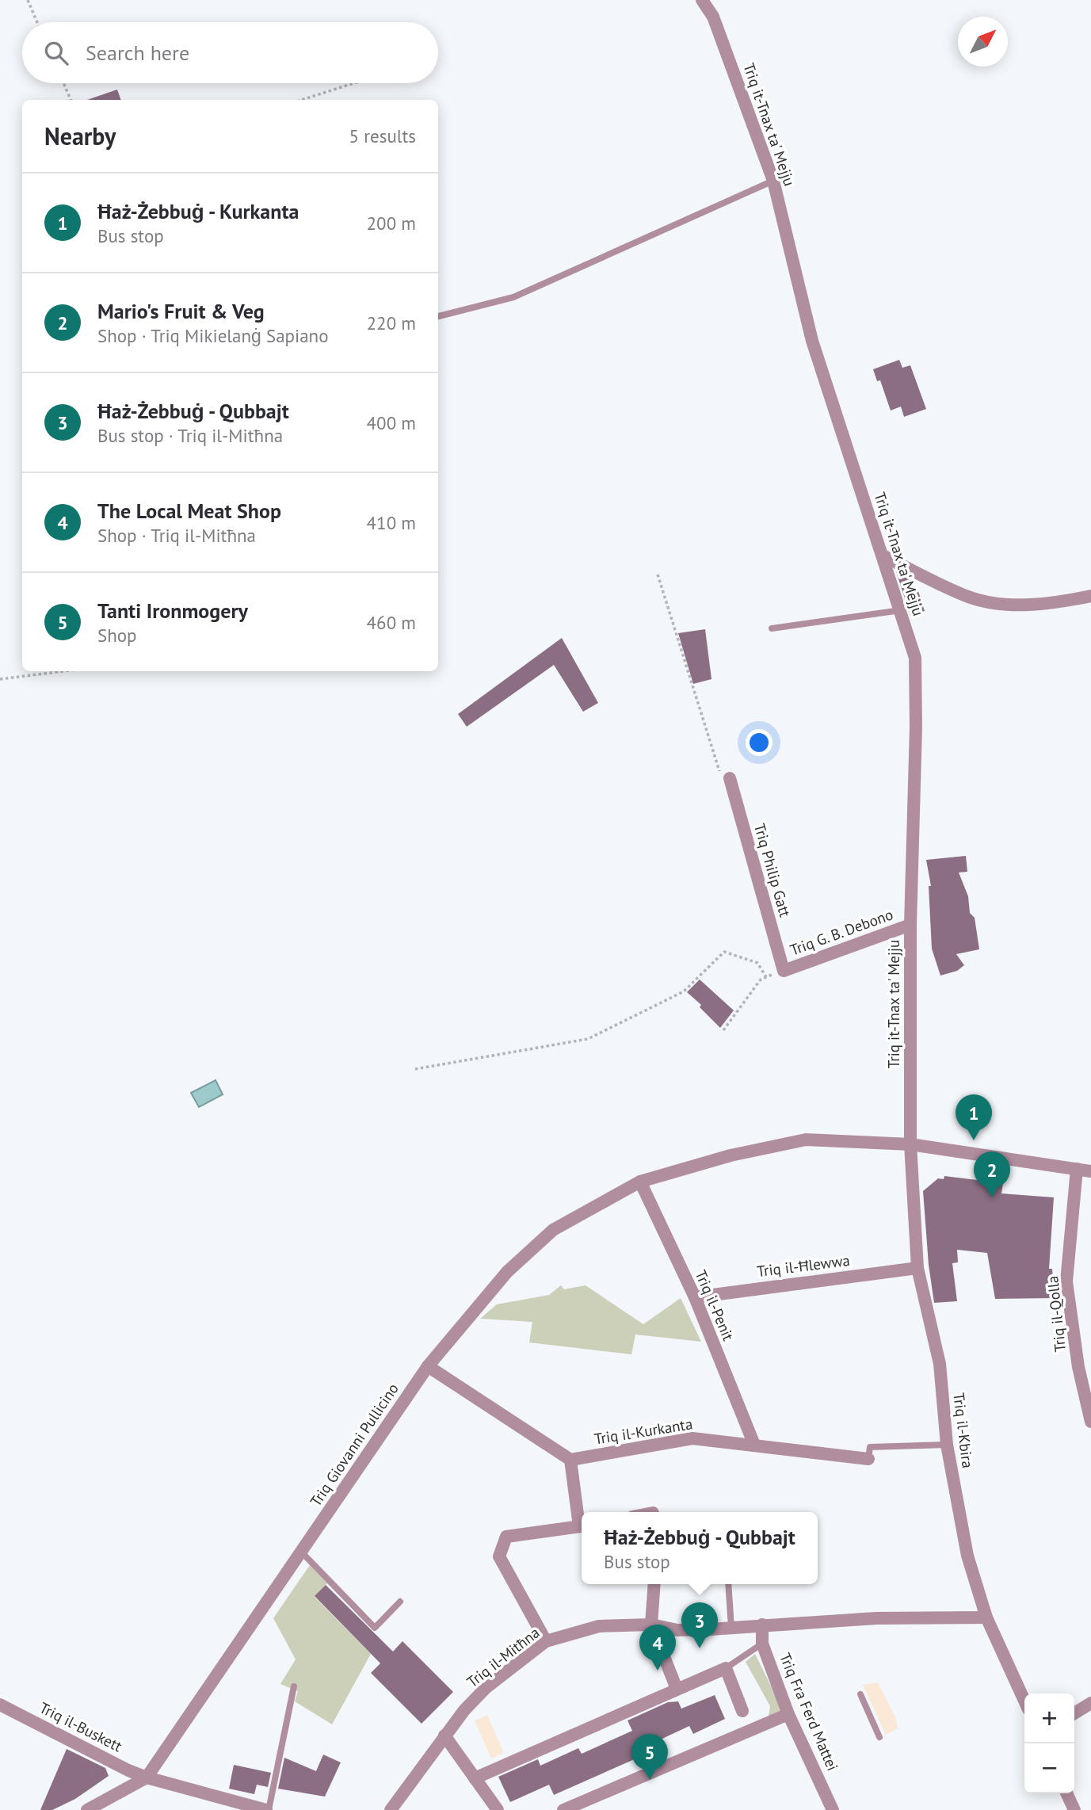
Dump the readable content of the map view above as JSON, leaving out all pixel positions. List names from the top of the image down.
{
  "streets": {
    "street": [
      "Triq it-Tnax ta' Mejju",
      "Triq Philip Gatt",
      "Triq G. B. Debono",
      "Triq il-Ħlewwa",
      "Triq il-Penit",
      "Triq il-Qolla",
      "Triq il-Kbira",
      "Triq il-Kurkanta",
      "Triq Giovanni Pullicino",
      "Triq il-Mitħna",
      "Triq Fra Ferd Mattei",
      "Triq il-Buskett"
    ]
  },
  "crossings": [
    ["Triq it-Tnax ta' Mejju", "Triq G. B. Debono"],
    ["Triq it-Tnax ta' Mejju", "Triq il-Kbira"],
    ["Triq it-Tnax ta' Mejju", "Triq Giovanni Pullicino"],
    ["Triq Philip Gatt", "Triq G. B. Debono"],
    ["Triq il-Ħlewwa", "Triq il-Penit"],
    ["Triq il-Ħlewwa", "Triq il-Kbira"],
    ["Triq il-Penit", "Triq il-Kurkanta"],
    ["Triq il-Penit", "Triq Giovanni Pullicino"],
    ["Triq il-Qolla", "Triq Giovanni Pullicino"],
    ["Triq il-Kbira", "Triq il-Kurkanta"],
    ["Triq il-Kbira", "Triq Giovanni Pullicino"],
    ["Triq il-Kbira", "Triq il-Mitħna"],
    ["Triq Giovanni Pullicino", "Triq il-Buskett"],
    ["Triq il-Mitħna", "Triq Fra Ferd Mattei"]
  ],
  "north": "top right",
  "page": {
    "search": "Search here",
    "heading": ["Nearby", "5 results"],
    "list": [
      {
        "mark": "1",
        "name": "Ħaż-Żebbuġ - Kurkanta",
        "note": "Bus stop",
        "value": "200 m"
      },
      {
        "mark": "2",
        "name": "Mario's Fruit & Veg",
        "note": "Shop · Triq Mikielanġ Sapiano",
        "value": "220 m"
      },
      {
        "mark": "3",
        "name": "Ħaż-Żebbuġ - Qubbajt",
        "note": "Bus stop · Triq il-Mitħna",
        "value": "400 m"
      },
      {
        "mark": "4",
        "name": "The Local Meat Shop",
        "note": "Shop · Triq il-Mitħna",
        "value": "410 m"
      },
      {
        "mark": "5",
        "name": "Tanti Ironmogery",
        "note": "Shop",
        "value": "460 m"
      }
    ],
    "pins": [
      "1",
      "2",
      "3",
      "4",
      "5"
    ],
    "popup": ["Ħaż-Żebbuġ - Qubbajt", "Bus stop"],
    "map_buttons": ["+", "−"]
  }
}
